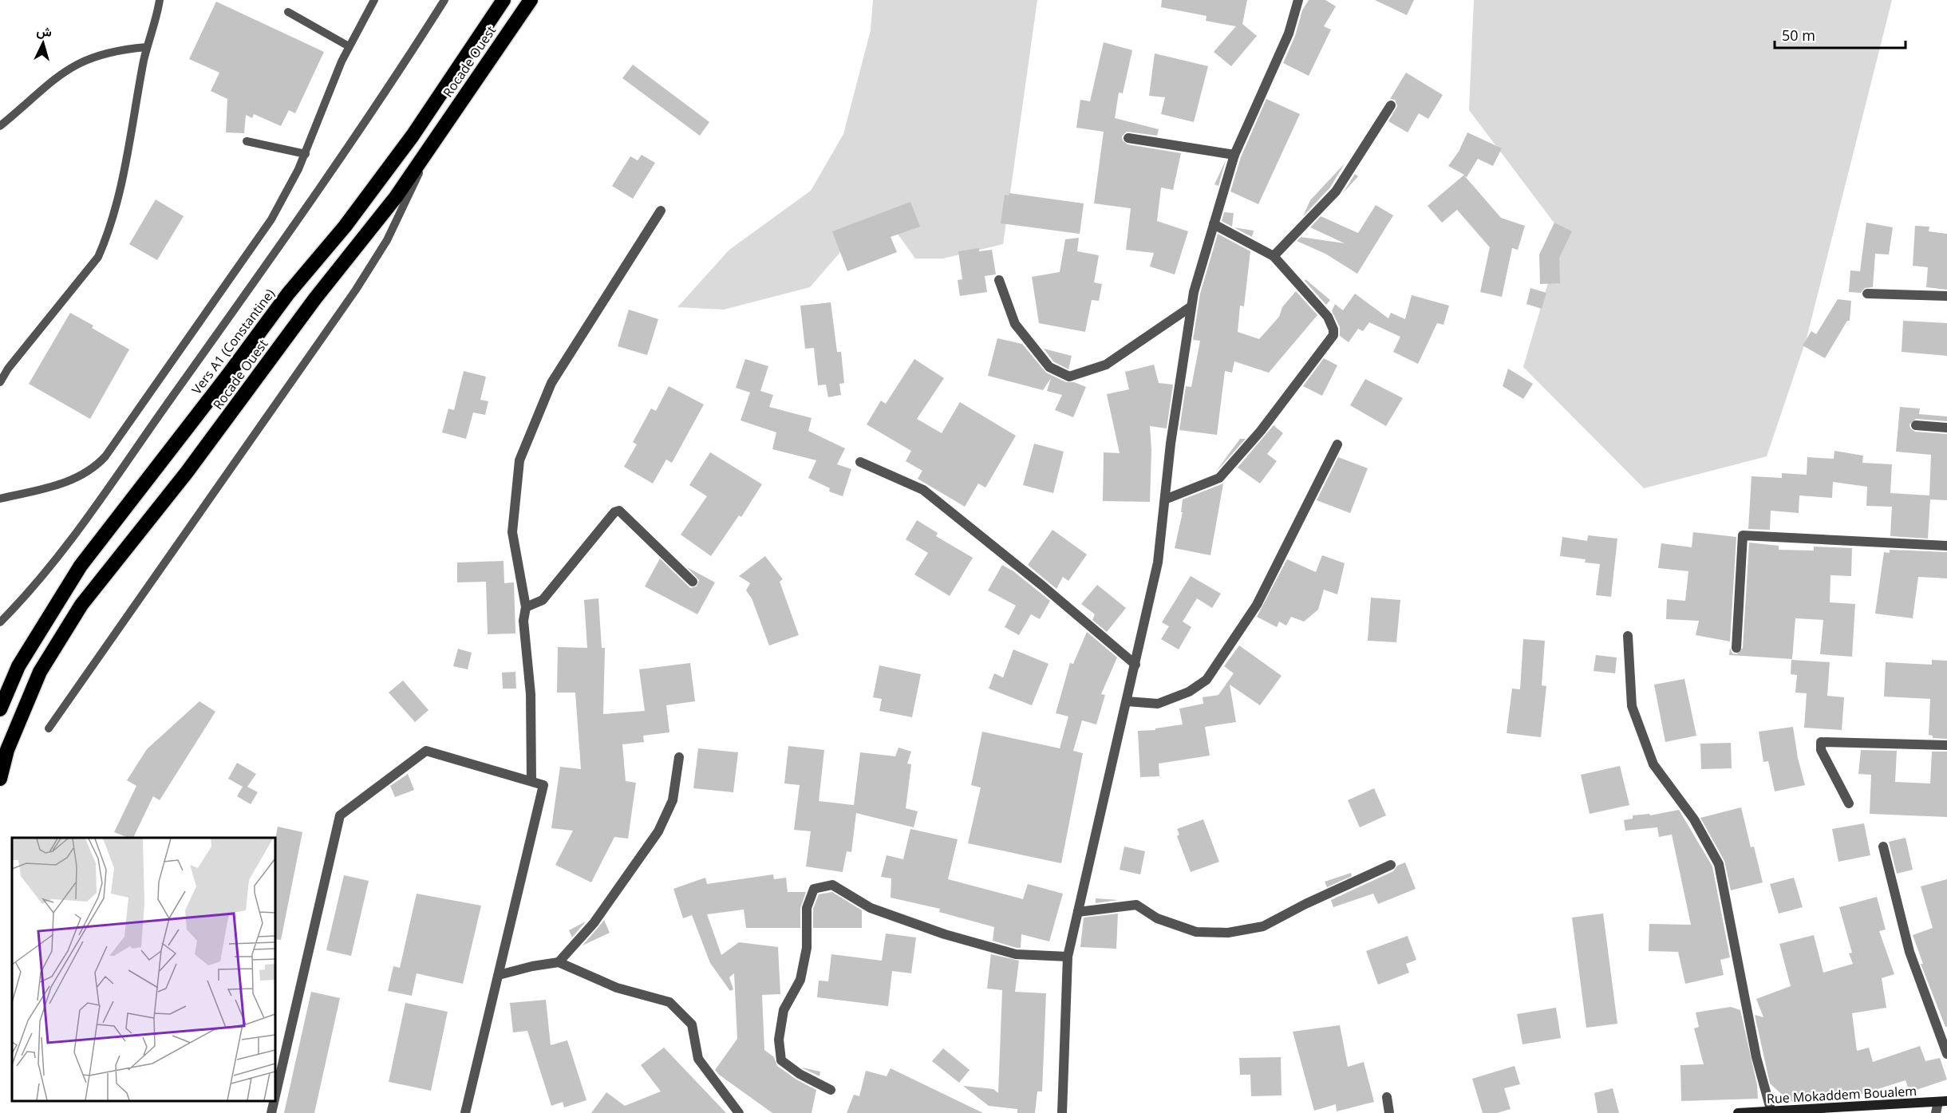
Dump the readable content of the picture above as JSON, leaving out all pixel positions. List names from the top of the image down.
{
  "streets": {
    "highway": ["Rocade Ouest", "Vers A1 (Constantine)"],
    "street": ["Rue Mokaddem Boualem"]
  },
  "scale_bar": "50 m",
  "north": "top"
}
